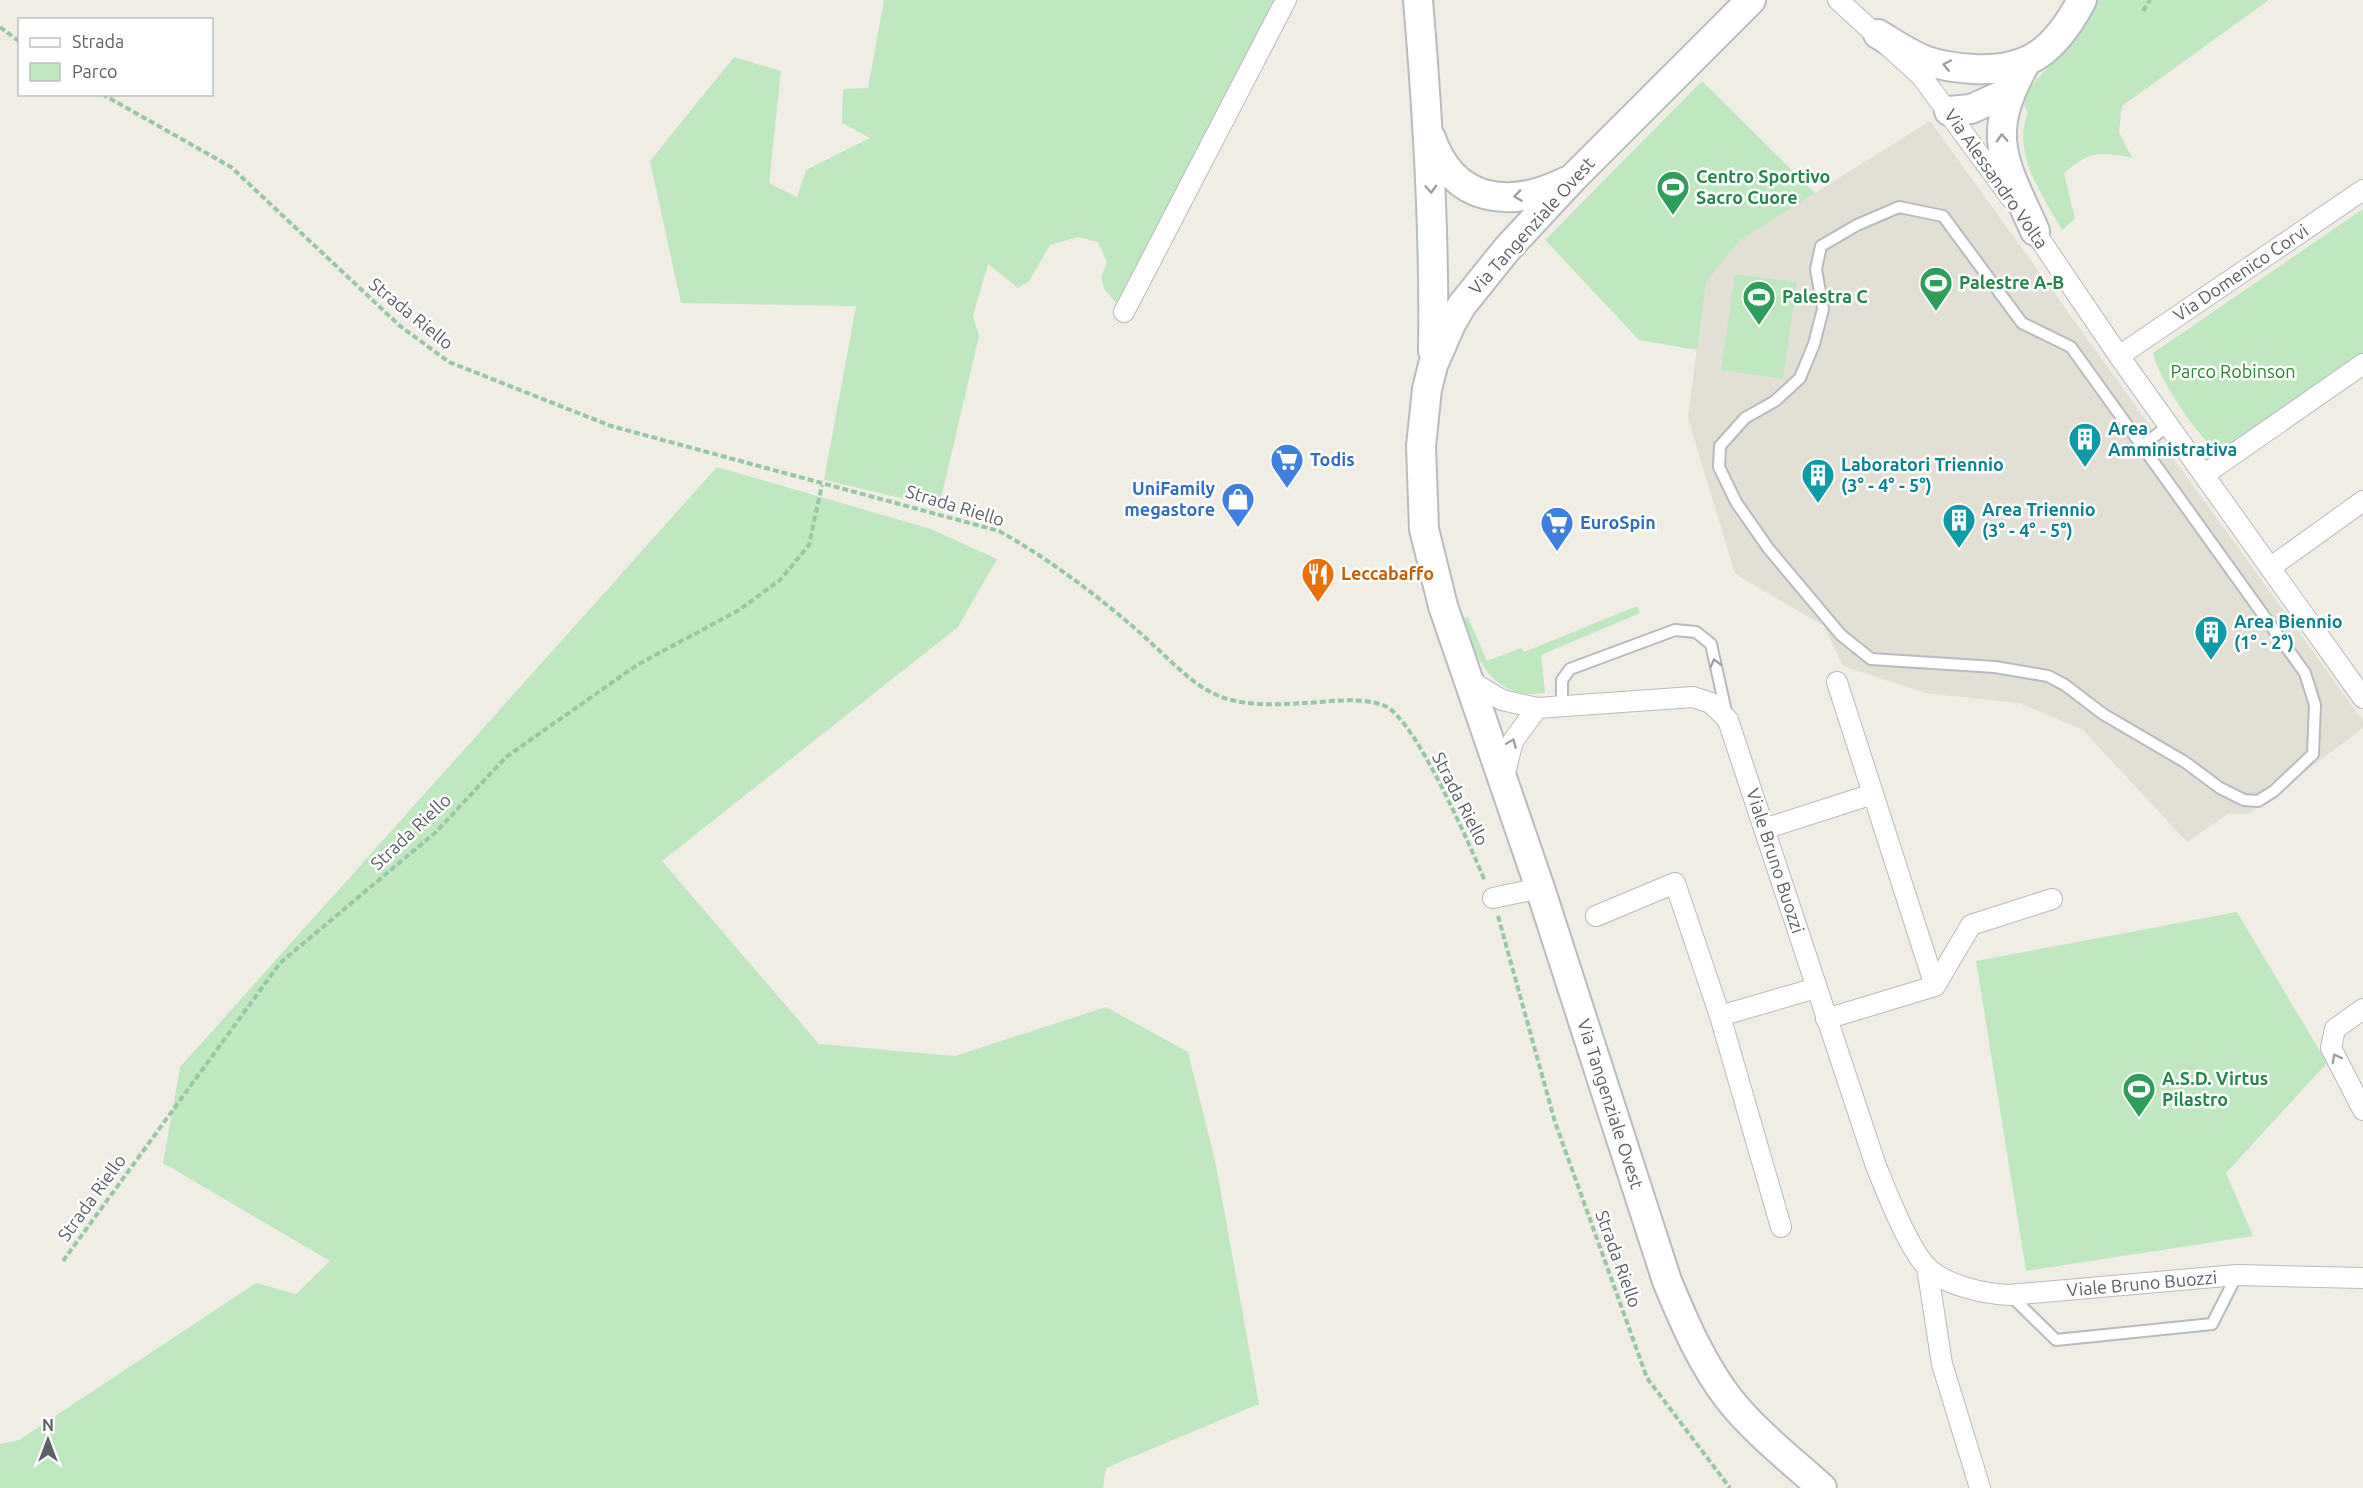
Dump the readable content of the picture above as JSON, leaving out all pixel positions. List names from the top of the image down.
{
  "streets": {
    "main road": ["Via Tangenziale Ovest"],
    "street": ["Via Alessandro Volta", "Via Domenico Corvi", "Viale Bruno Buozzi"],
    "path": ["Strada Riello"]
  },
  "crossings": [
    ["Via Alessandro Volta", "Via Domenico Corvi"]
  ],
  "parks": ["Parco Robinson"],
  "places": {
    "sports": [
      "Centro Sportivo Sacro Cuore",
      "Palestre A-B",
      "Palestra C",
      "A.S.D. Virtus Pilastro"
    ],
    "building": [
      "Area Amministrativa",
      "Laboratori Triennio (3° - 4° - 5°)",
      "Area Triennio (3° - 4° - 5°)",
      "Area Biennio (1° - 2°)"
    ],
    "supermarket": ["Todis", "EuroSpin"],
    "shop": ["UniFamily megastore"],
    "restaurant": ["Leccabaffo"]
  },
  "legend": ["Strada", "Parco"],
  "north": "top"
}
